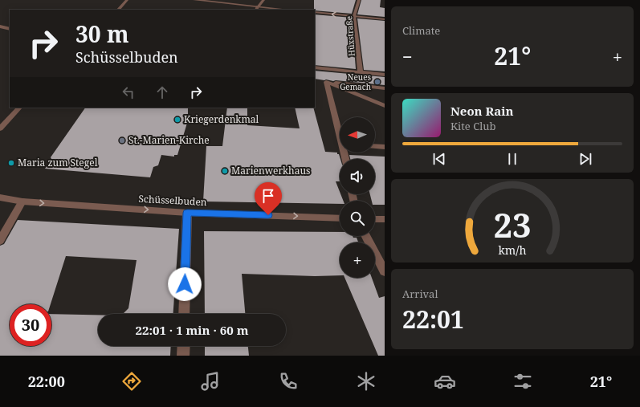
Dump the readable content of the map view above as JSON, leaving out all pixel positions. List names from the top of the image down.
{
  "streets": {
    "street": ["Hüxstraße", "Schüsselbuden"]
  },
  "one_way": ["Schüsselbuden"],
  "places": [
    "Neues Gemach",
    "Kriegerdenkmal",
    "St.-Marien-Kirche",
    "Maria zum Stegel",
    "Marienwerkhaus"
  ],
  "north": "left",
  "page": {
    "tile": [
      "Climate",
      ["Arrival", "22:01"]
    ],
    "turn": ["30 m", "Schüsselbuden"],
    "heat": ["−", "21°", "+"],
    "song": ["Neon Rain", "Kite Club"],
    "map_buttons": "+",
    "limit": "30",
    "trip": "22:01 · 1 min · 60 m",
    "tabs": ["22:00", "21°"],
    "gauge": ["23", "km/h"]
  }
}
